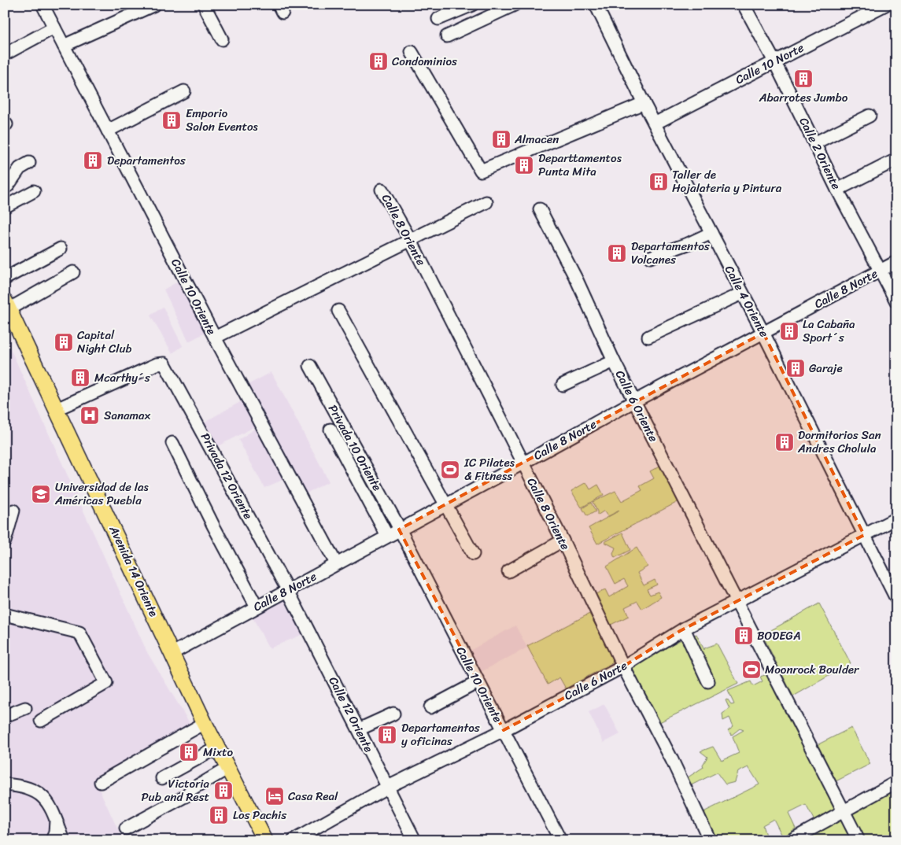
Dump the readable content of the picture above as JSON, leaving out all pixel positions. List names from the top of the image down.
{
  "streets": {
    "main road": ["Avenida 14 Oriente"],
    "street": [
      "Calle 10 Norte",
      "Calle 2 Oriente",
      "Calle 8 Oriente",
      "Calle 8 Norte",
      "Calle 10 Oriente",
      "Calle 4 Oriente",
      "Calle 6 Oriente",
      "Privada 10 Oriente",
      "Privada 12 Oriente",
      "Calle 6 Norte",
      "Calle 12 Oriente"
    ]
  },
  "crossings": [
    ["Calle 10 Norte", "Calle 2 Oriente"],
    ["Calle 10 Norte", "Calle 4 Oriente"],
    ["Calle 2 Oriente", "Calle 8 Norte"],
    ["Calle 8 Oriente", "Calle 8 Norte"],
    ["Calle 8 Oriente", "Calle 6 Norte"],
    ["Calle 8 Norte", "Calle 10 Oriente"],
    ["Calle 8 Norte", "Calle 4 Oriente"],
    ["Calle 8 Norte", "Calle 6 Oriente"],
    ["Calle 8 Norte", "Privada 10 Oriente"],
    ["Calle 8 Norte", "Privada 12 Oriente"],
    ["Calle 8 Norte", "Avenida 14 Oriente"],
    ["Calle 8 Norte", "Calle 12 Oriente"],
    ["Calle 10 Oriente", "Privada 10 Oriente"],
    ["Calle 10 Oriente", "Calle 6 Norte"],
    ["Calle 4 Oriente", "Calle 6 Norte"],
    ["Calle 6 Oriente", "Calle 6 Norte"],
    ["Privada 12 Oriente", "Avenida 14 Oriente"],
    ["Privada 12 Oriente", "Calle 12 Oriente"],
    ["Calle 6 Norte", "Calle 12 Oriente"]
  ],
  "places": {
    "building": [
      "Condominios",
      "Abarrotes Jumbo",
      "Emporio Salon Eventos",
      "Almacen",
      "Departamentos",
      "Departtamentos Punta Mita",
      "Taller de Hojalateria y Pintura",
      "Departamentos Volcanes",
      "La Cabaña Sport´s",
      "Capital Night Club",
      "Garaje",
      "Mcarthy´s",
      "Dormitorios San Andres Cholula",
      "BODEGA",
      "Departamentos y oficinas",
      "Mixto",
      "Victoria Pub and Rest",
      "Los Pachis"
    ],
    "hospital": ["Sanamax"],
    "sports": ["IC Pilates & Fitness", "Moonrock Boulder"],
    "school or university": ["Universidad de las Américas Puebla"],
    "hotel": ["Casa Real"]
  }
}
